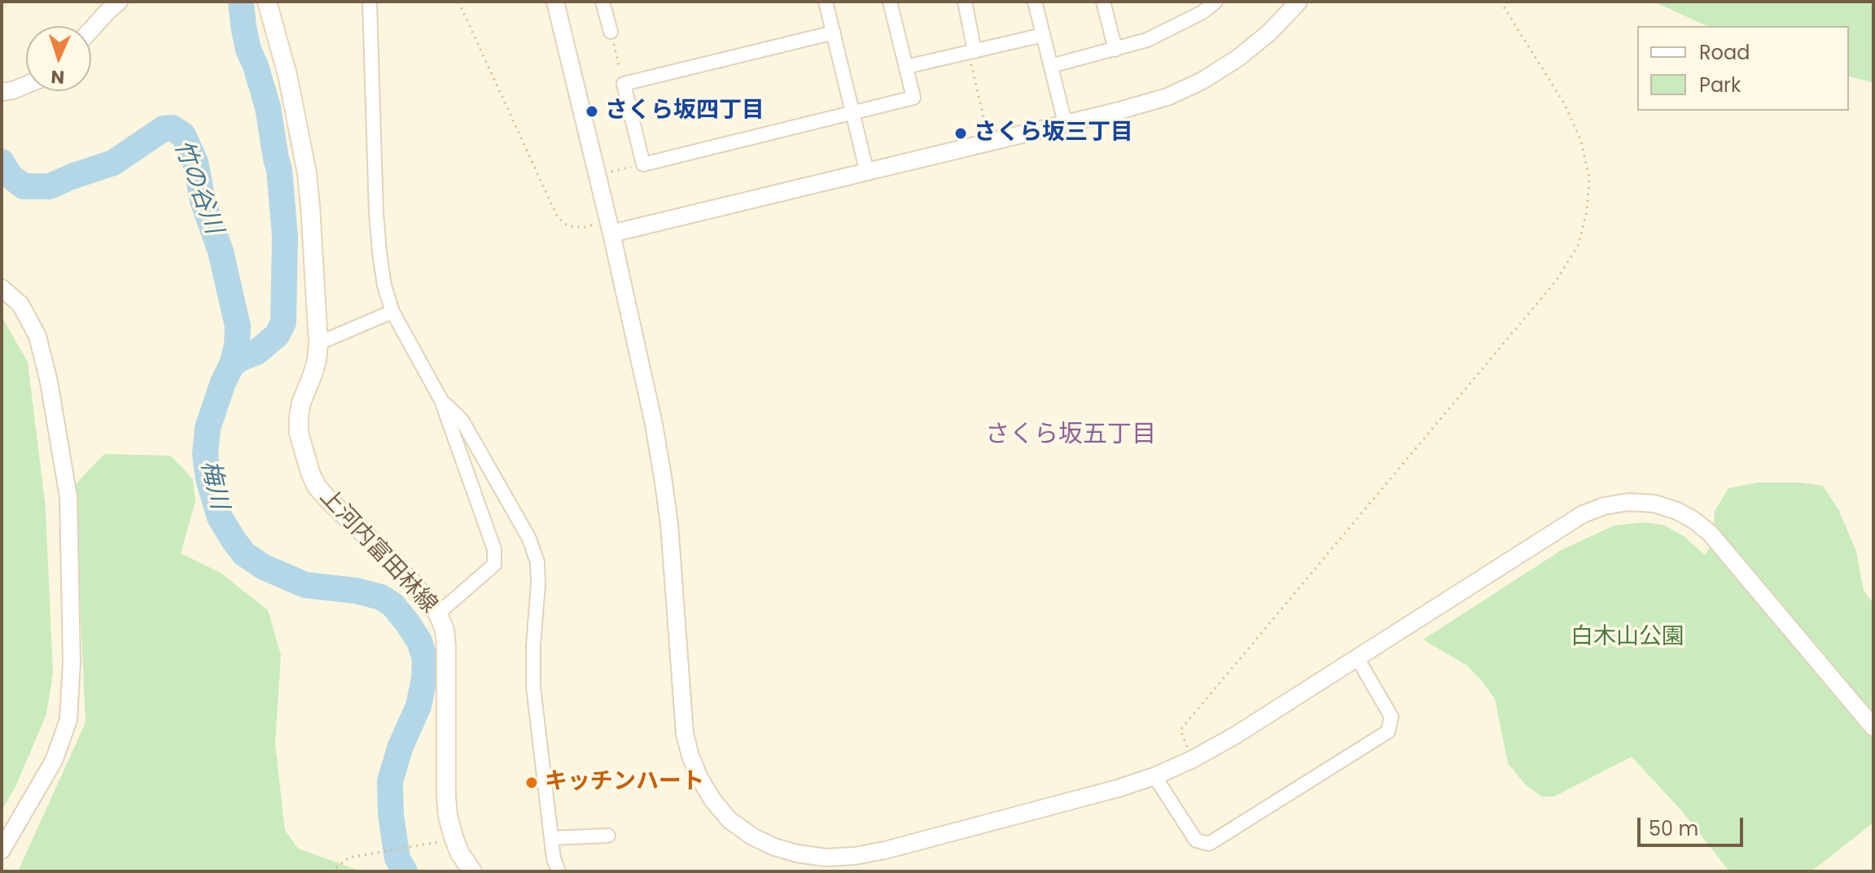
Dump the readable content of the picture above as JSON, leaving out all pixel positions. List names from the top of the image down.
{
  "streets": {
    "main road": ["上河内富田林線"]
  },
  "districts": ["さくら坂五丁目"],
  "water": ["竹の谷川", "梅川"],
  "parks": ["白木山公園"],
  "places": ["さくら坂四丁目", "さくら坂三丁目", "キッチンハート"],
  "legend": ["Road", "Park"],
  "scale_bar": "50 m",
  "north": "bottom"
}
